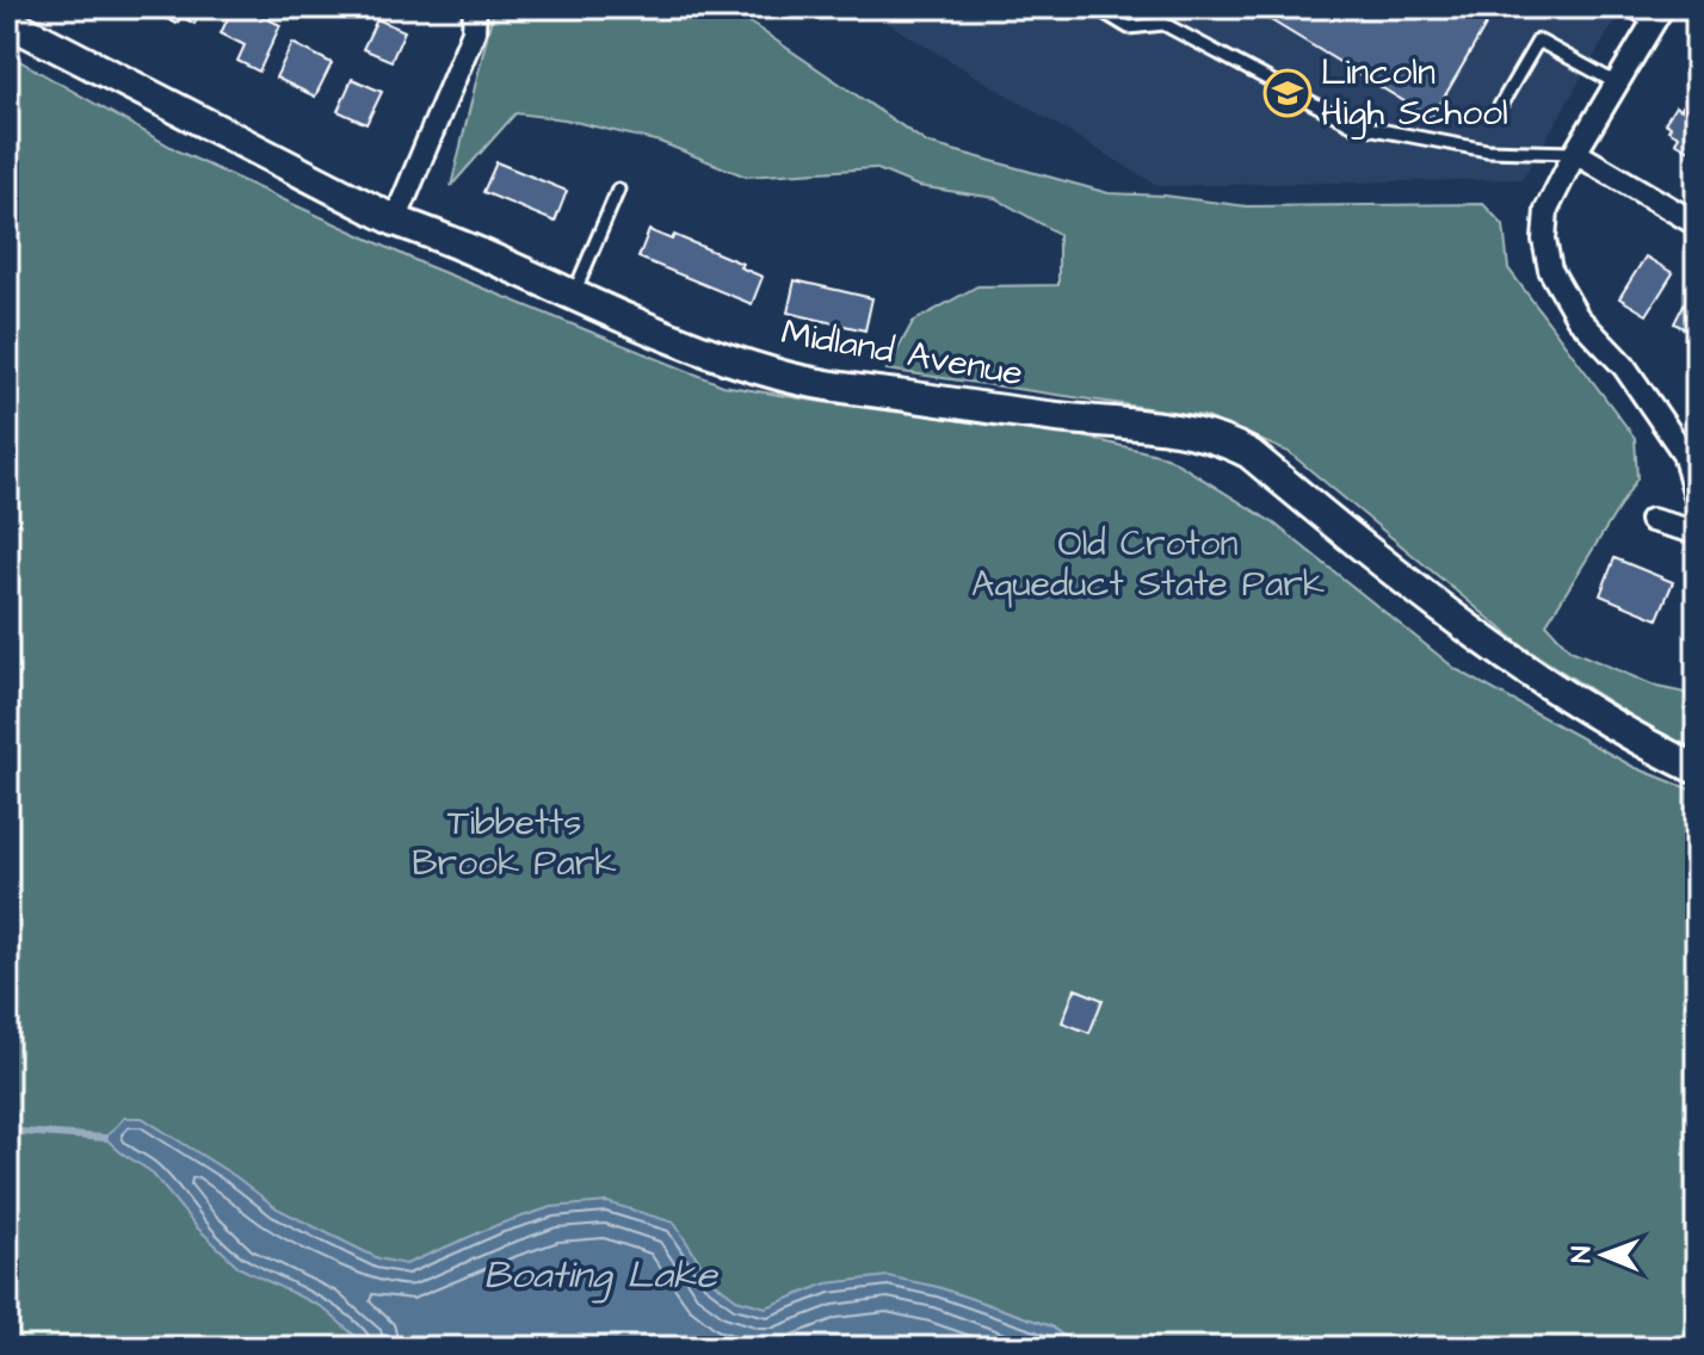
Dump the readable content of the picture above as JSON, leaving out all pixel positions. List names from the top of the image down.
{
  "streets": {
    "street": ["Midland Avenue"]
  },
  "water": ["Boating Lake"],
  "parks": ["Old Croton Aqueduct State Park", "Tibbetts Brook Park"],
  "places": {
    "school or university": ["Lincoln High School"]
  },
  "north": "left"
}
